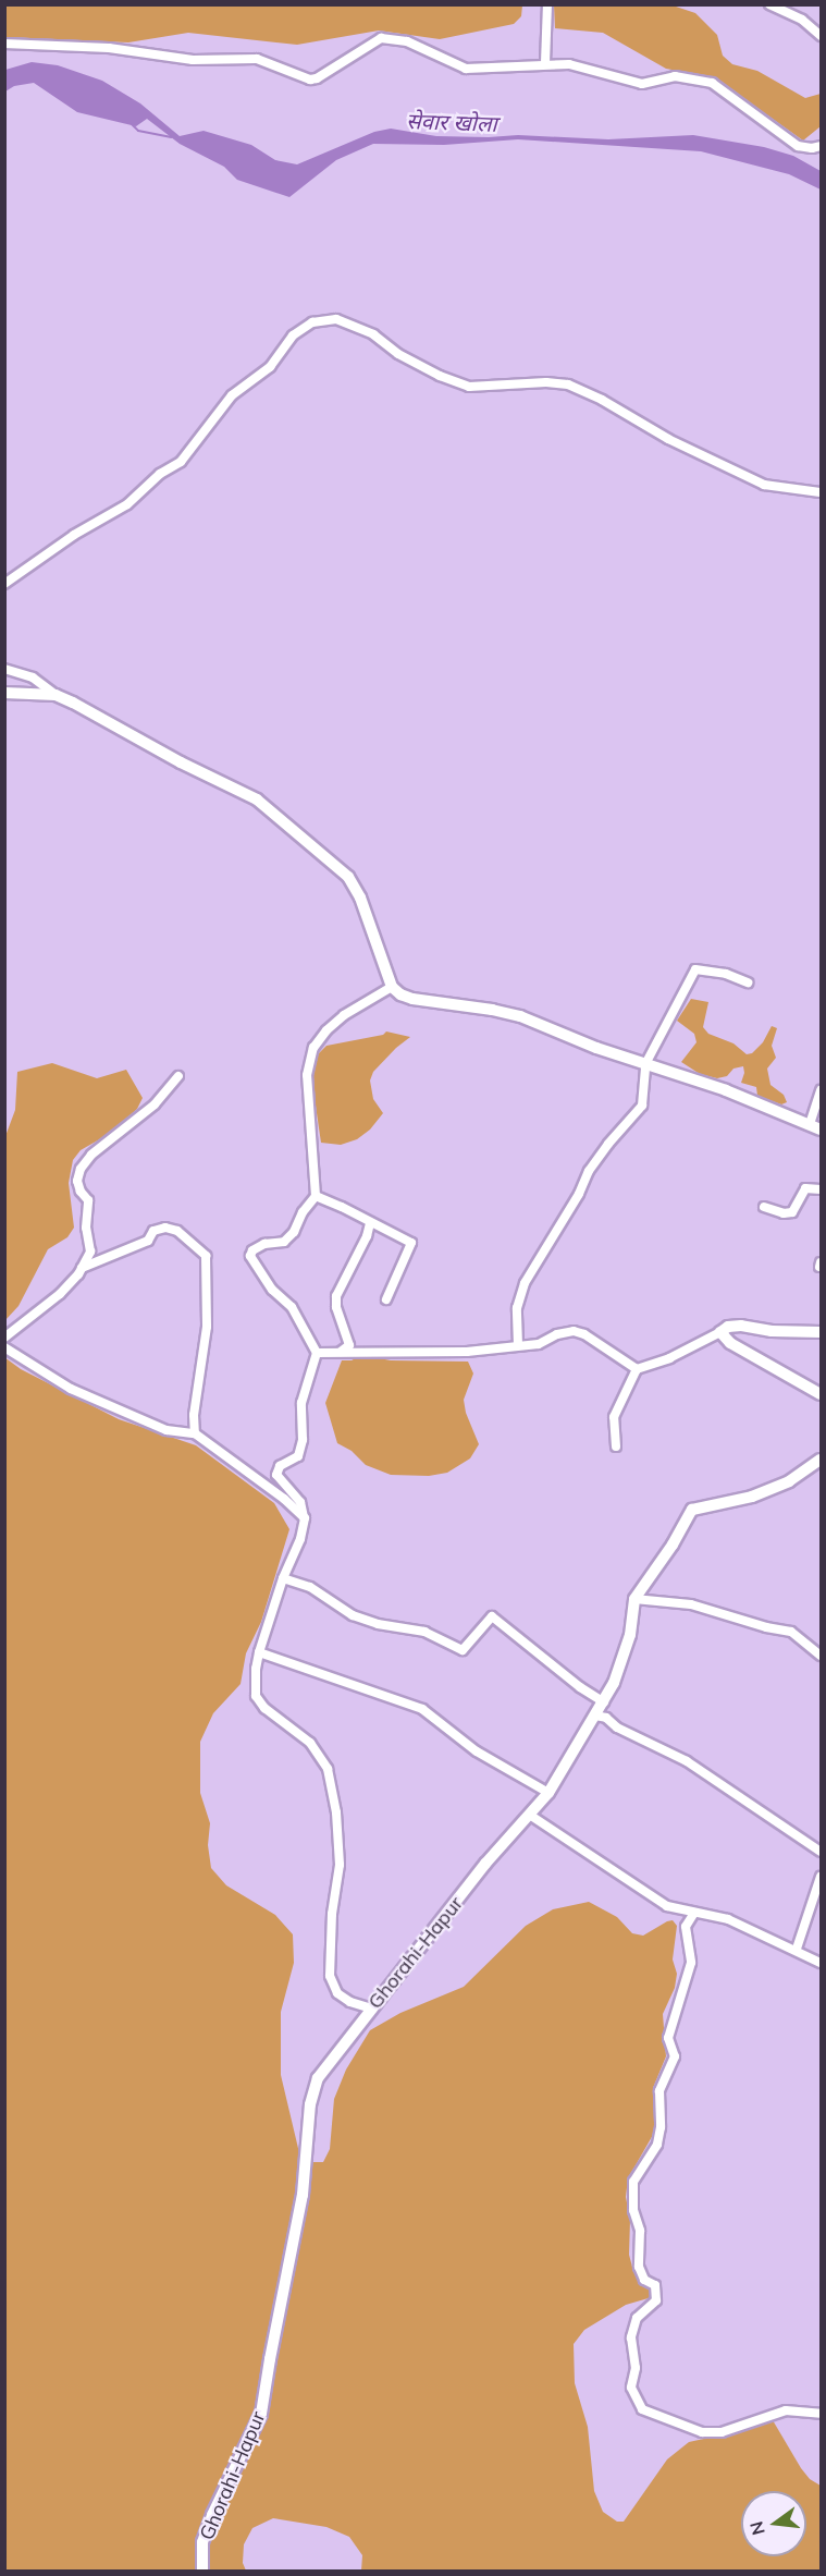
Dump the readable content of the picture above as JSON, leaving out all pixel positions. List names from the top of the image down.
{
  "streets": {
    "street": ["Ghorahi-Hapur"]
  },
  "water": ["सेवार खोला"],
  "north": "left"
}
